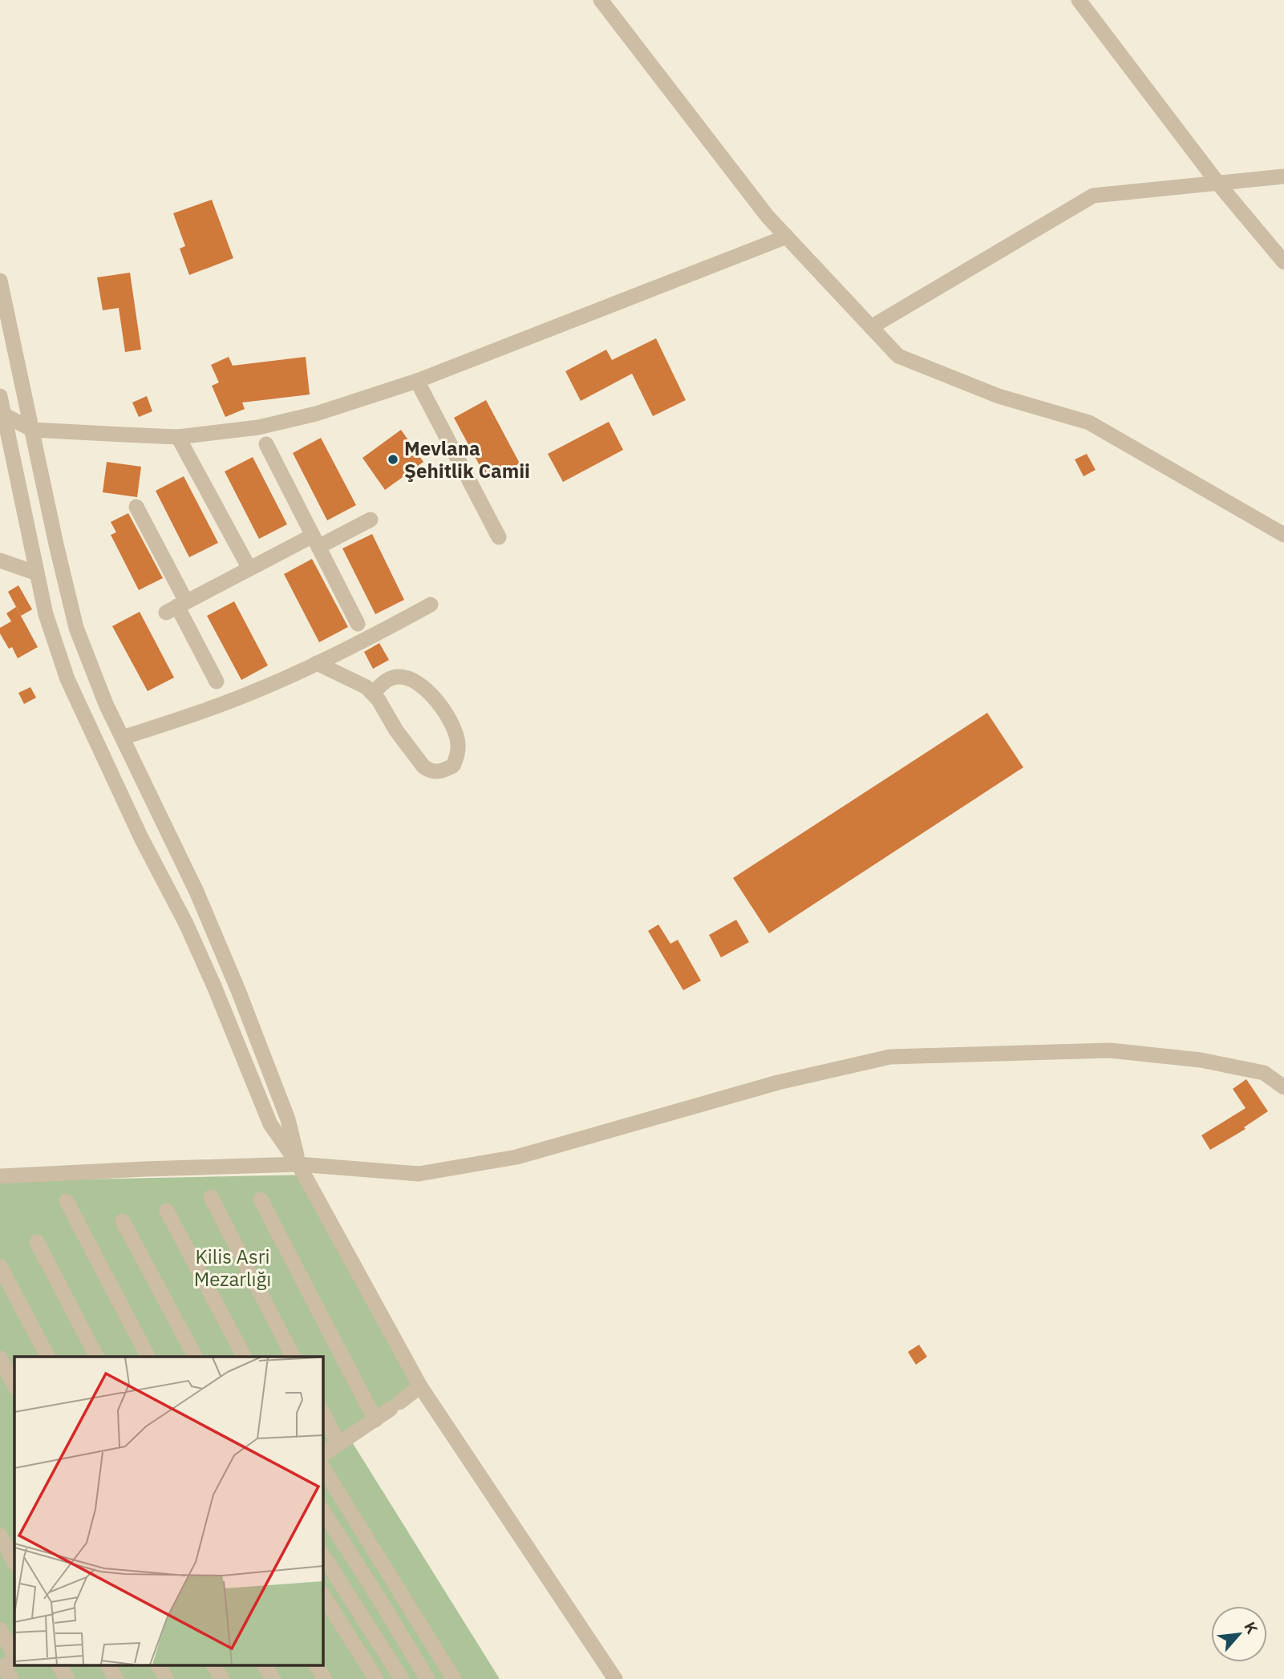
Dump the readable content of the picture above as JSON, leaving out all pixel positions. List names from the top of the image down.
{
  "parks": ["Kilis Asri Mezarlığı"],
  "places": ["Mevlana Şehitlik Camii"],
  "north": "top right"
}
